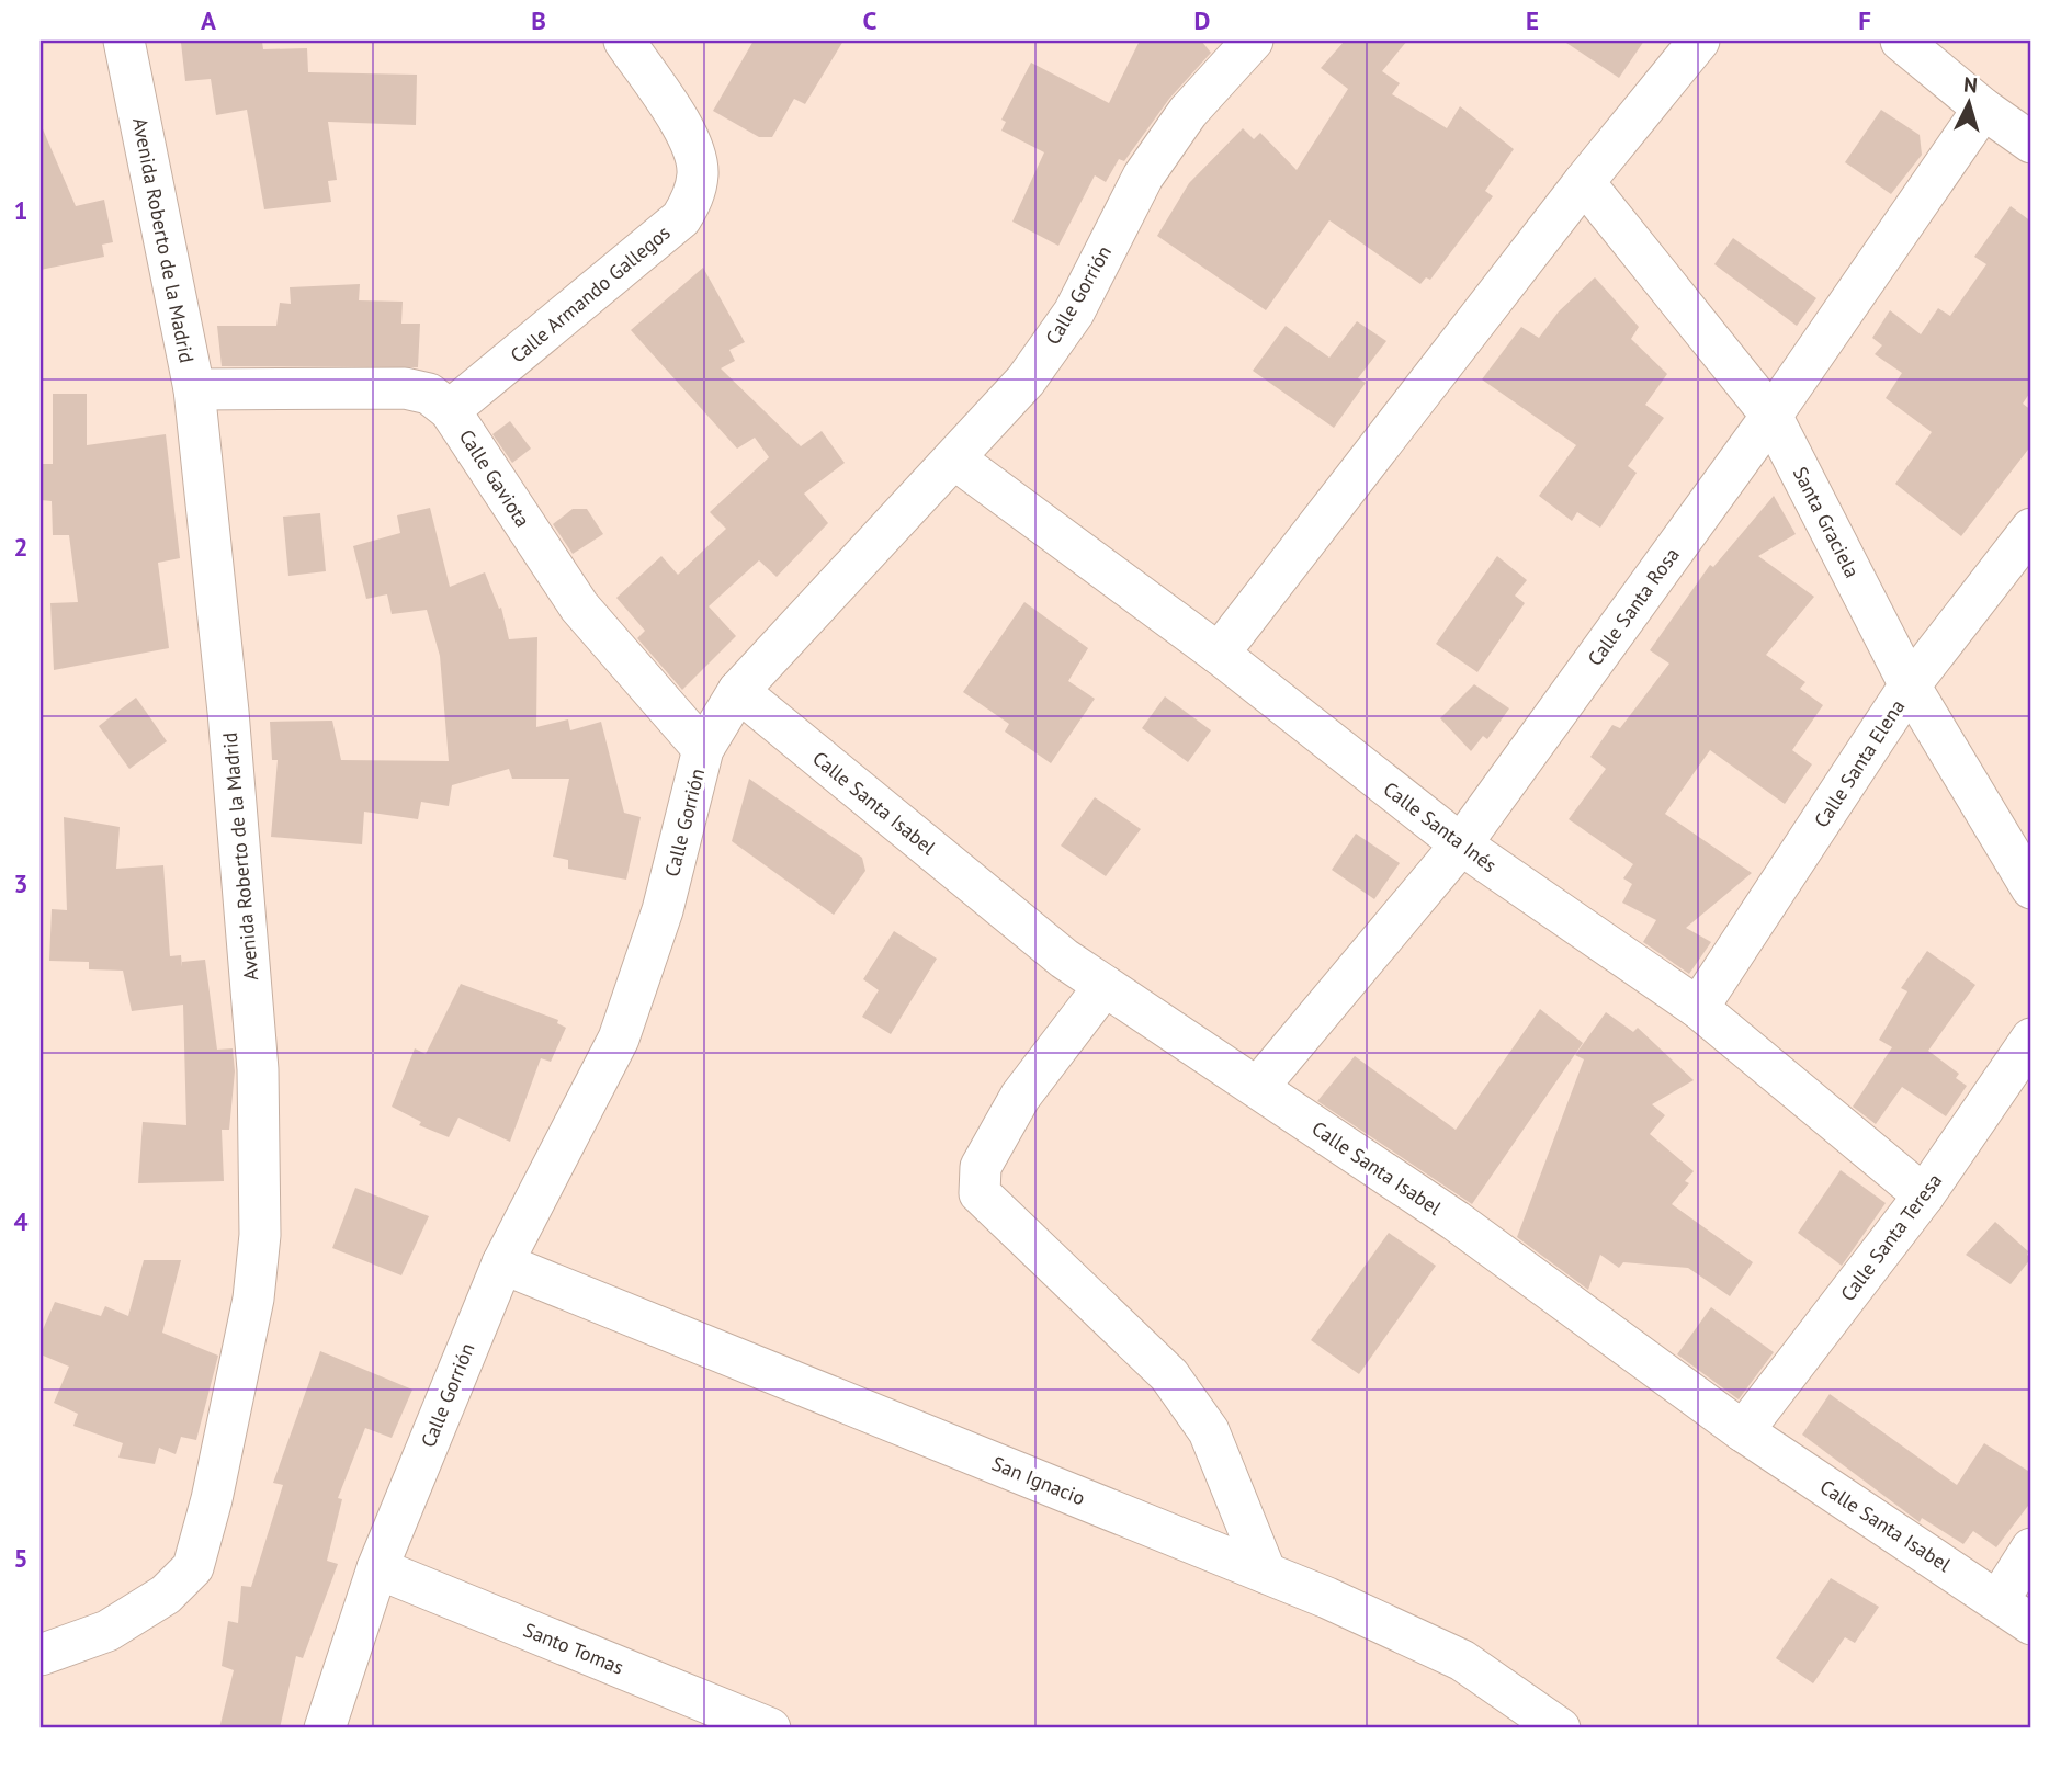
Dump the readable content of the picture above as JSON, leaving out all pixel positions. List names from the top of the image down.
{
  "streets": {
    "street": [
      "Avenida Roberto de la Madrid",
      "Calle Armando Gallegos",
      "Calle Gorrión",
      "Calle Gaviota",
      "Santa Graciela",
      "Calle Santa Rosa",
      "Calle Santa Elena",
      "Calle Santa Isabel",
      "Calle Santa Inés",
      "Calle Santa Teresa",
      "San Ignacio",
      "Santo Tomas"
    ]
  },
  "crossings": [
    ["Avenida Roberto de la Madrid", "Calle Gaviota"],
    ["Calle Armando Gallegos", "Calle Gaviota"],
    ["Calle Gorrión", "Calle Gaviota"],
    ["Calle Gorrión", "Calle Santa Isabel"],
    ["Calle Gorrión", "Calle Santa Inés"],
    ["Calle Gorrión", "San Ignacio"],
    ["Calle Gorrión", "Santo Tomas"],
    ["Santa Graciela", "Calle Santa Rosa"],
    ["Santa Graciela", "Calle Santa Elena"],
    ["Calle Santa Rosa", "Calle Santa Isabel"],
    ["Calle Santa Rosa", "Calle Santa Inés"],
    ["Calle Santa Elena", "Calle Santa Inés"],
    ["Calle Santa Isabel", "Calle Santa Teresa"],
    ["Calle Santa Inés", "Calle Santa Teresa"]
  ],
  "north": "top",
  "grid": {
    "columns": [
      "A",
      "B",
      "C",
      "D",
      "E",
      "F"
    ],
    "rows": [
      "1",
      "2",
      "3",
      "4",
      "5"
    ]
  }
}
